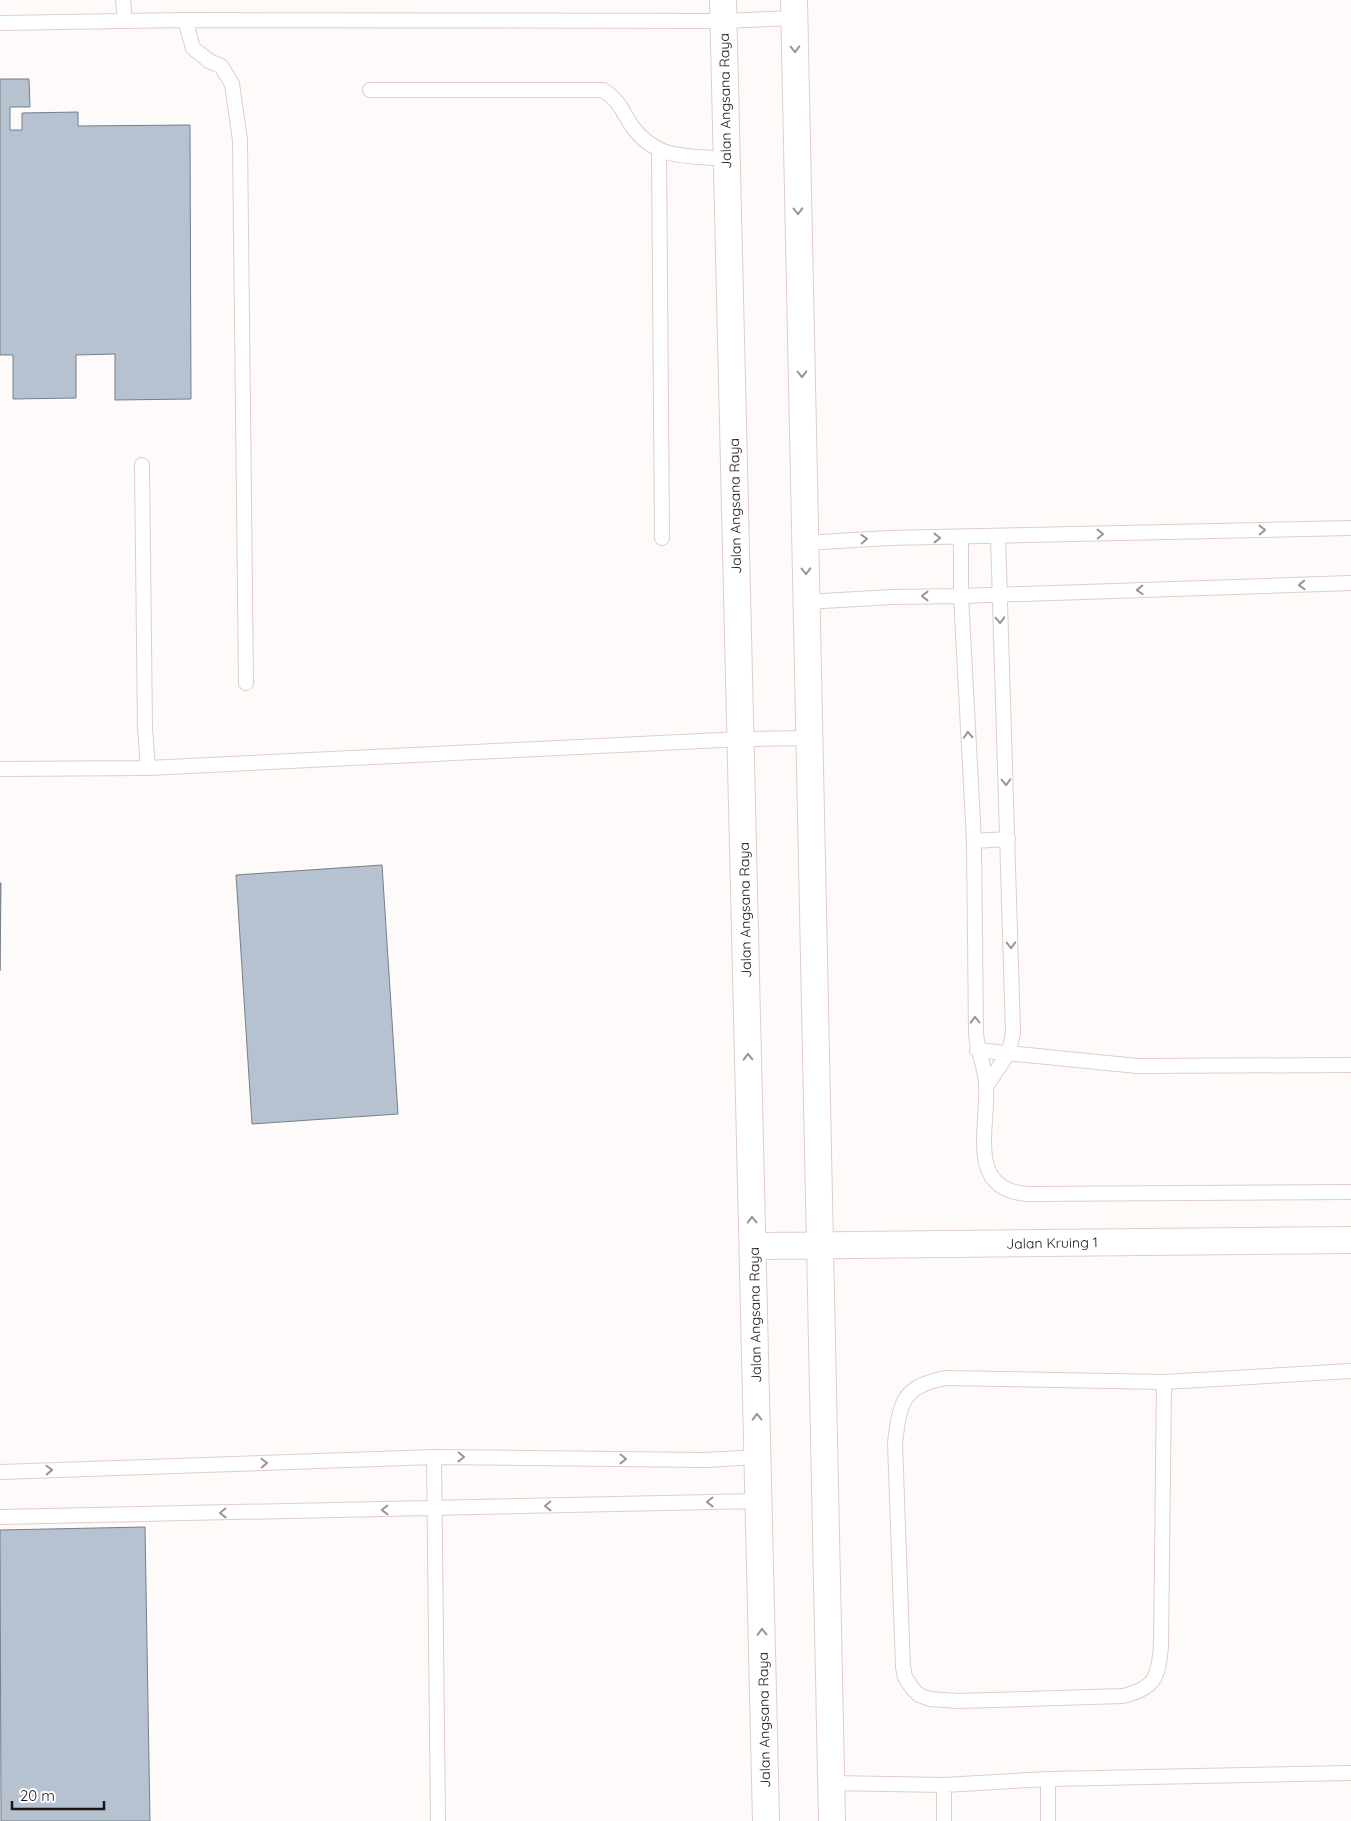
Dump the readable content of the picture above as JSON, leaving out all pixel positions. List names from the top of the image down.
{
  "streets": {
    "street": ["Jalan Angsana Raya", "Jalan Kruing 1"]
  },
  "crossings": [
    ["Jalan Angsana Raya", "Jalan Kruing 1"]
  ],
  "scale_bar": "20 m"
}
